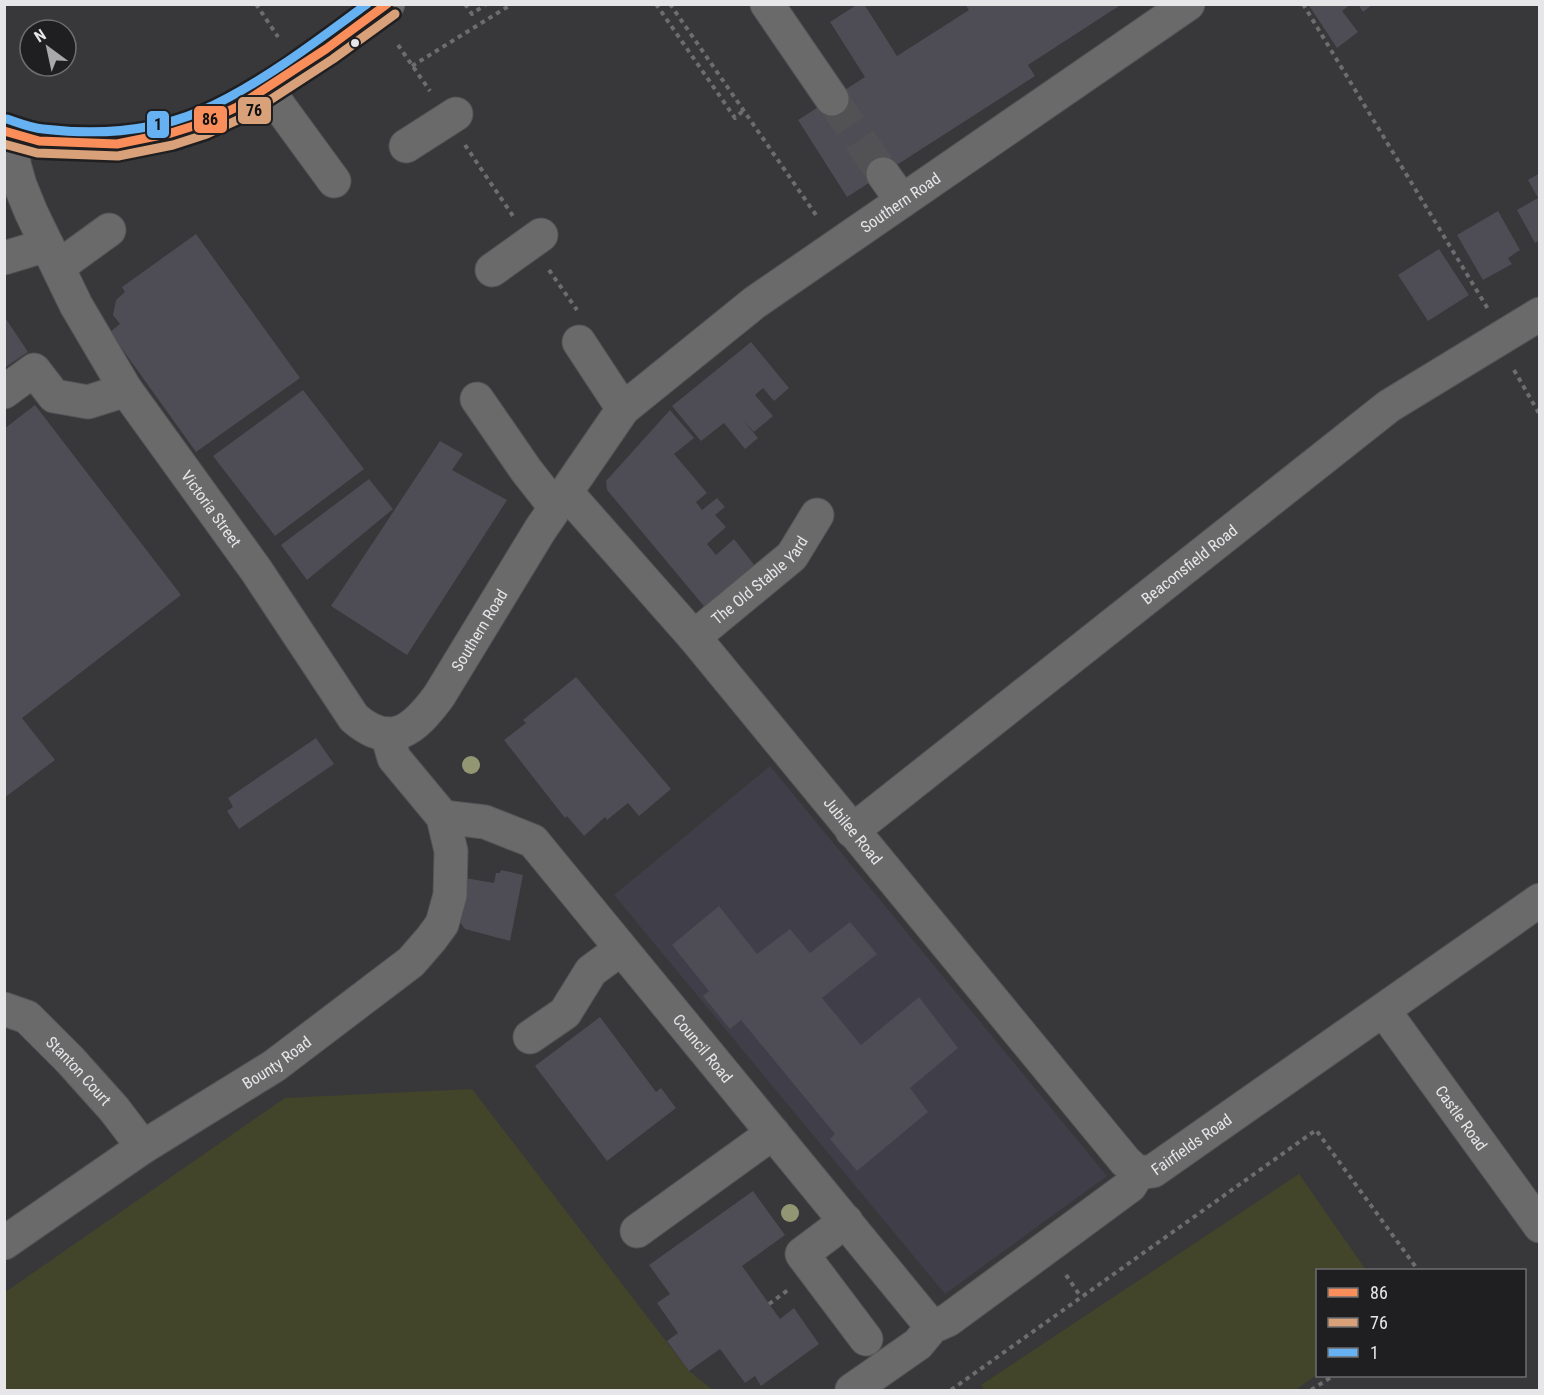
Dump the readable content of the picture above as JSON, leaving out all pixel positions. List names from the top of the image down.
{
  "streets": {
    "street": [
      "Southern Road",
      "Victoria Street",
      "Beaconsfield Road",
      "The Old Stable Yard",
      "Jubilee Road",
      "Council Road",
      "Bounty Road",
      "Stanton Court",
      "Castle Road",
      "Fairfields Road"
    ]
  },
  "crossings": [
    ["Southern Road", "Victoria Street"],
    ["Southern Road", "Jubilee Road"],
    ["Beaconsfield Road", "Jubilee Road"],
    ["The Old Stable Yard", "Jubilee Road"],
    ["Jubilee Road", "Fairfields Road"],
    ["Council Road", "Bounty Road"],
    ["Council Road", "Fairfields Road"],
    ["Bounty Road", "Stanton Court"],
    ["Castle Road", "Fairfields Road"]
  ],
  "lines": ["transit line 86", "transit line 1", "transit line 76"],
  "legend": ["86", "76", "1"],
  "north": "top left"
}
